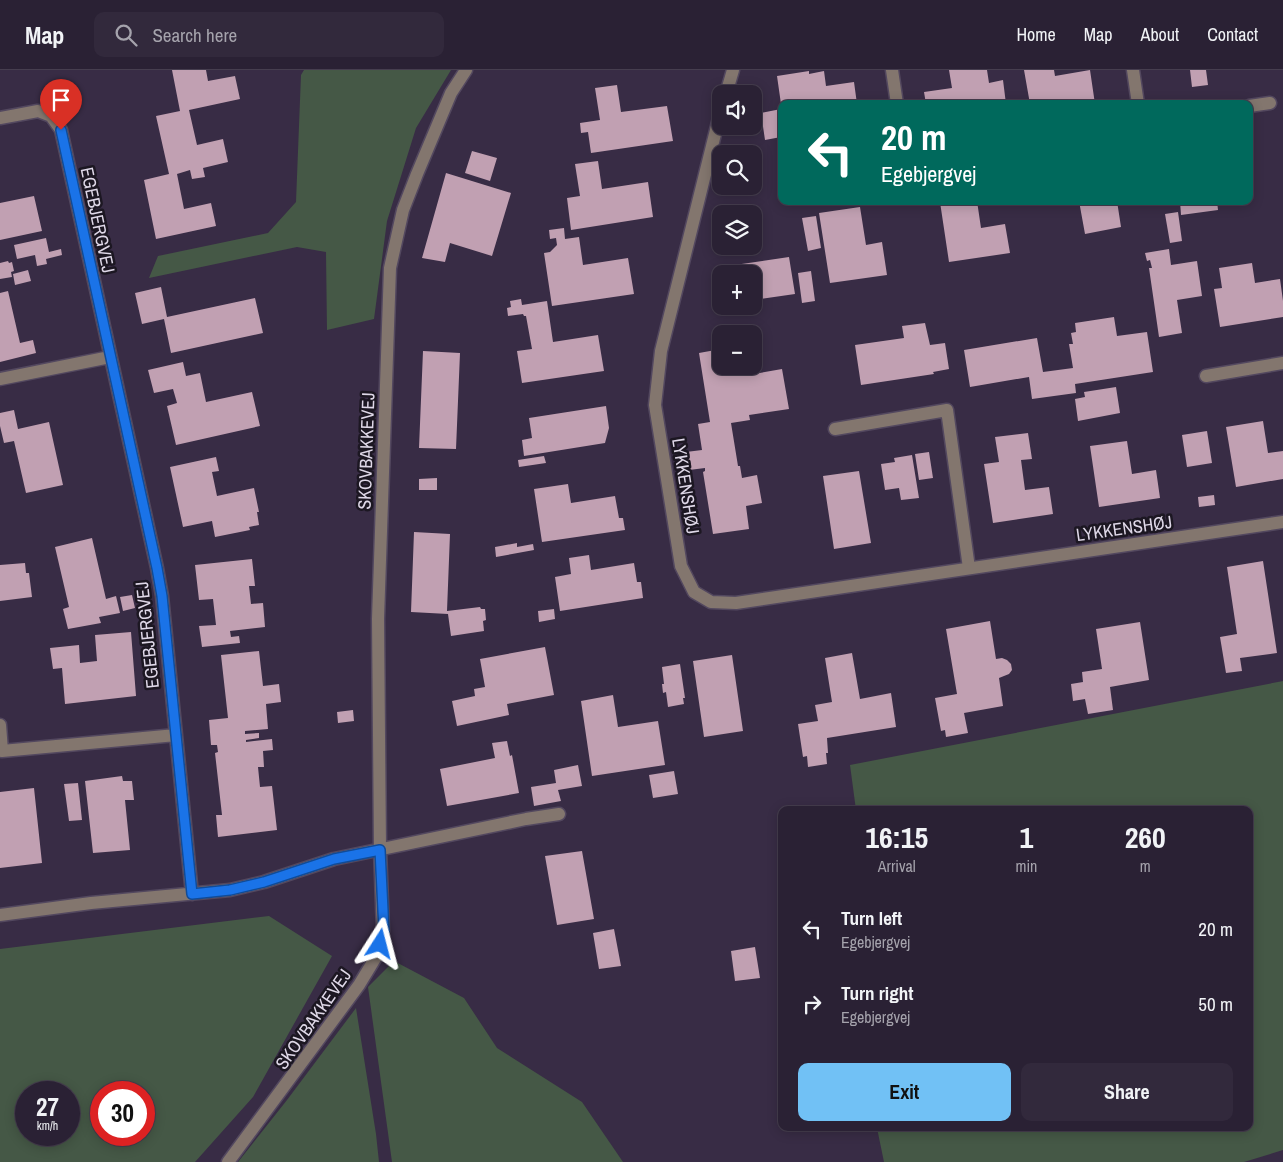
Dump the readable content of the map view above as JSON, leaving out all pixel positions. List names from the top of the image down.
{
  "streets": {
    "street": ["EGEBJERGVEJ", "SKOVBAKKEVEJ", "LYKKENSHØJ"]
  },
  "page": {
    "header": "Map",
    "search": "Search here",
    "nav": [
      "Home",
      "Map",
      "About",
      "Contact"
    ],
    "map_buttons": ["+", "−"],
    "turn": ["20 m", "Egebjergvej"],
    "eta": [
      "16:15",
      "Arrival",
      "1",
      "min",
      "260",
      "m"
    ],
    "list": [
      {
        "name": "Turn left",
        "note": "Egebjergvej",
        "value": "20 m"
      },
      {
        "name": "Turn right",
        "note": "Egebjergvej",
        "value": "50 m"
      }
    ],
    "buttons": ["Exit", "Share"],
    "speed": "27 km/h",
    "limit": "30"
  }
}
